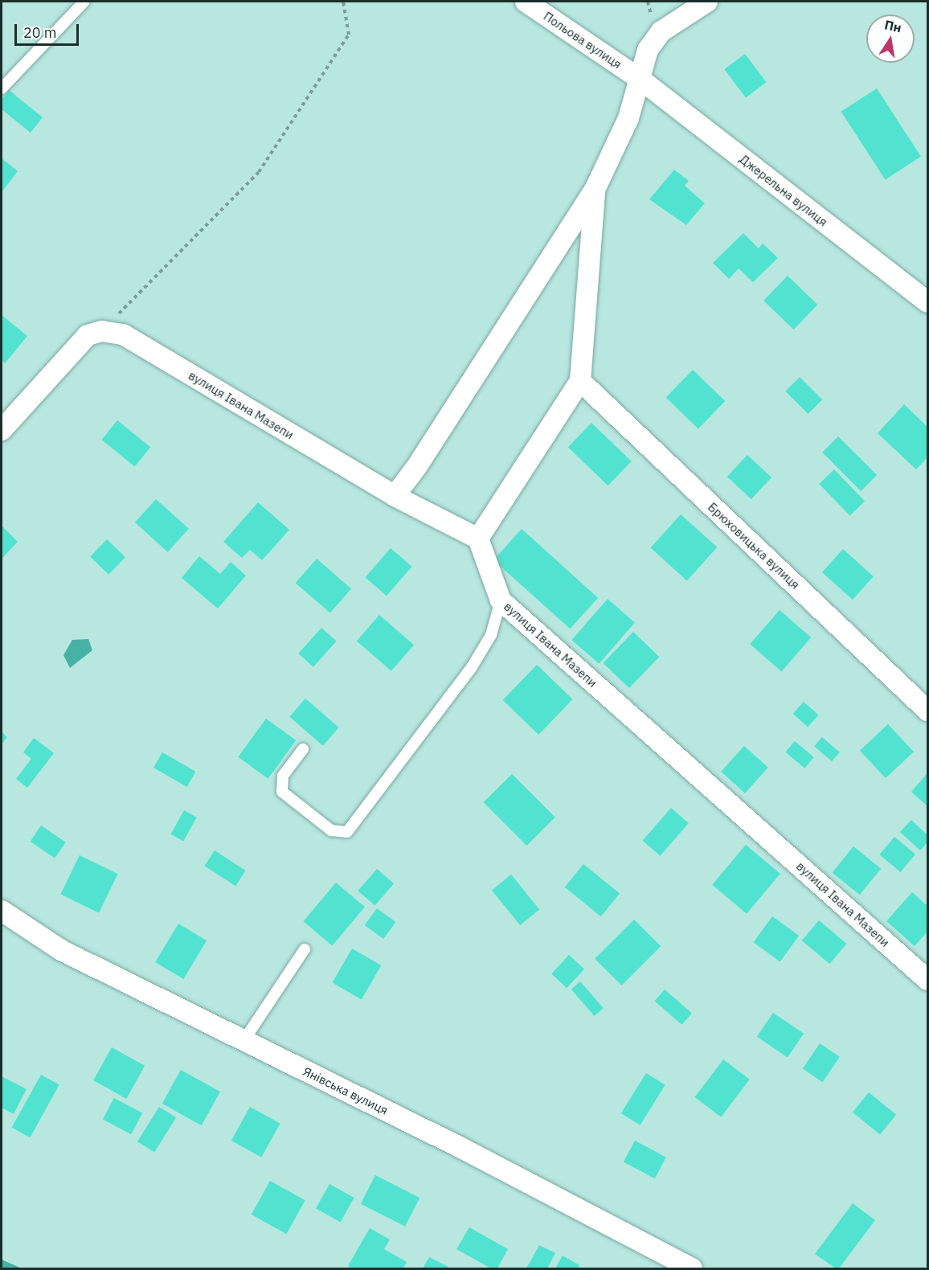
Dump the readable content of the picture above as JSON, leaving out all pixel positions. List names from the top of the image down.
{
  "streets": {
    "street": [
      "Польова вулиця",
      "Джерельна вулиця",
      "вулиця Івана Мазепи",
      "Брюховицька вулиця",
      "Янівська вулиця"
    ]
  },
  "crossings": [
    ["Польова вулиця", "Джерельна вулиця"]
  ],
  "scale_bar": "20 m",
  "north": "top"
}
